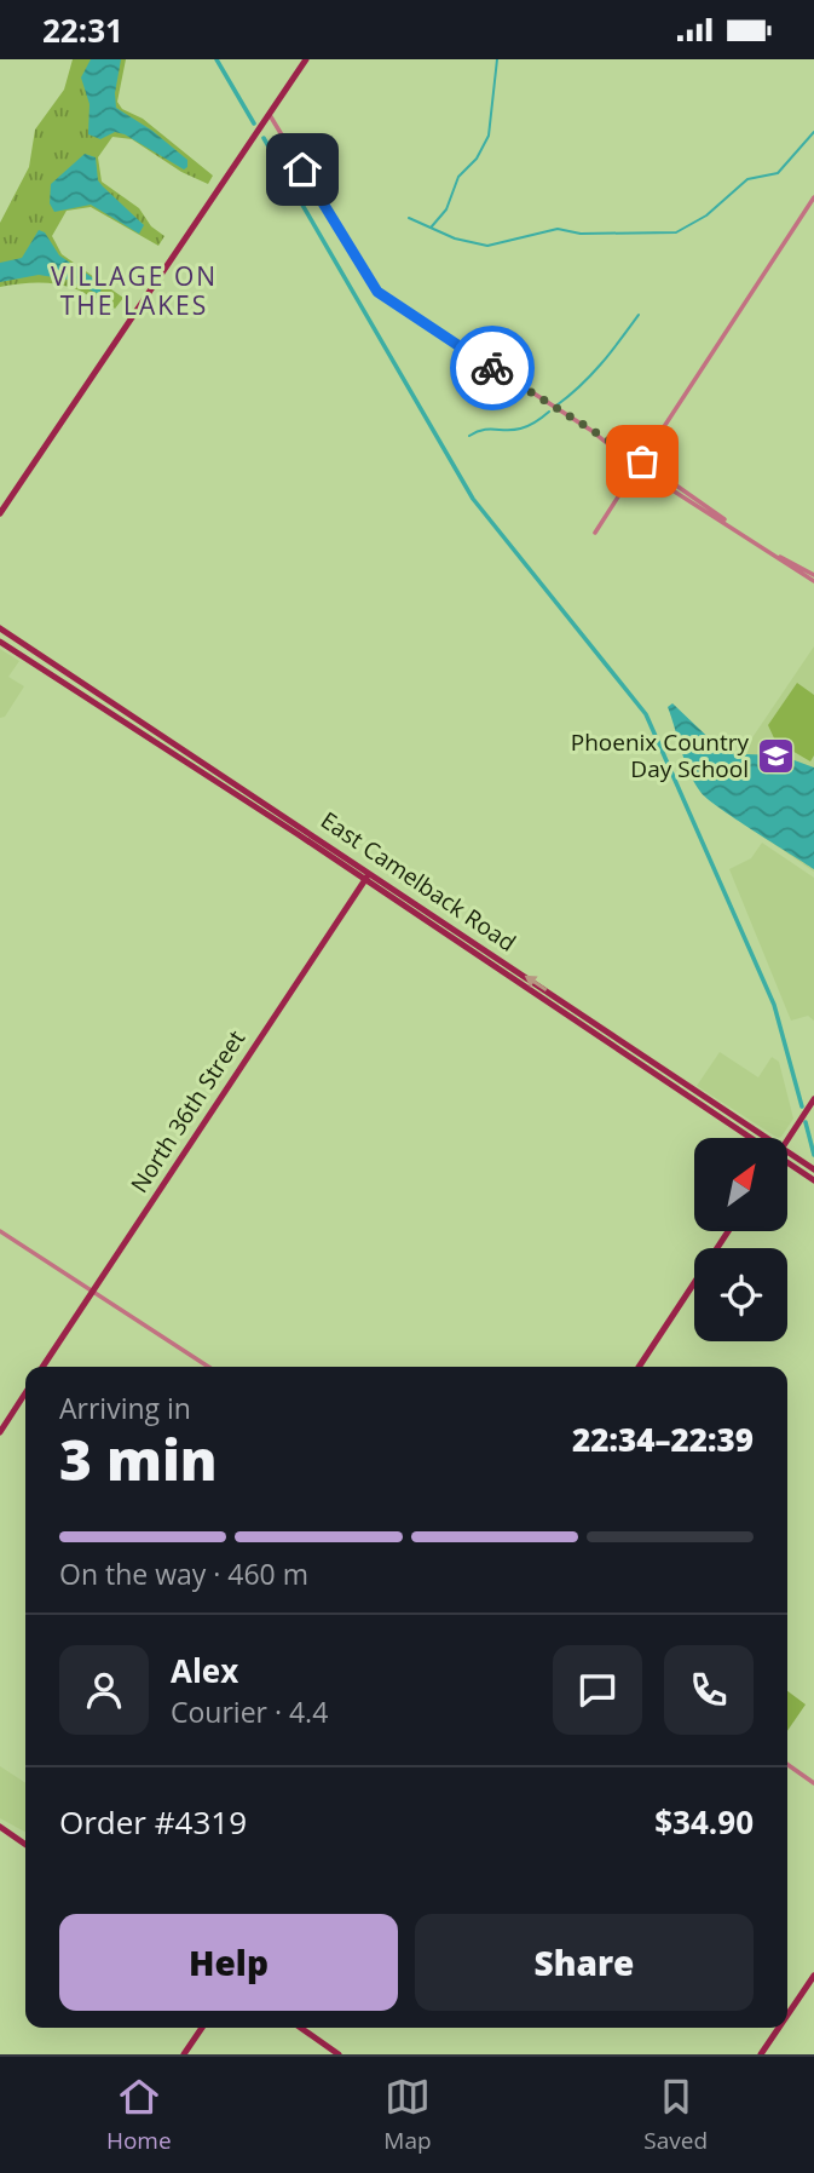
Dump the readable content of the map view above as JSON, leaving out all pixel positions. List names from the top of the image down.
{
  "streets": {
    "main road": ["East Camelback Road", "North 36th Street"]
  },
  "crossings": [
    ["East Camelback Road", "North 36th Street"]
  ],
  "districts": ["VILLAGE ON THE LAKES"],
  "places": {
    "school or university": ["Phoenix Country Day School"]
  },
  "north": "top right",
  "page": {
    "status": "22:31",
    "heading": ["3 min", "Arriving in", "22:34–22:39"],
    "panel": [
      "Alex",
      "Courier · 4.4",
      "Order #4319",
      "$34.90"
    ],
    "bar": "On the way · 460 m",
    "buttons": ["Help", "Share"],
    "tabs": ["Home", "Map", "Saved"]
  }
}
